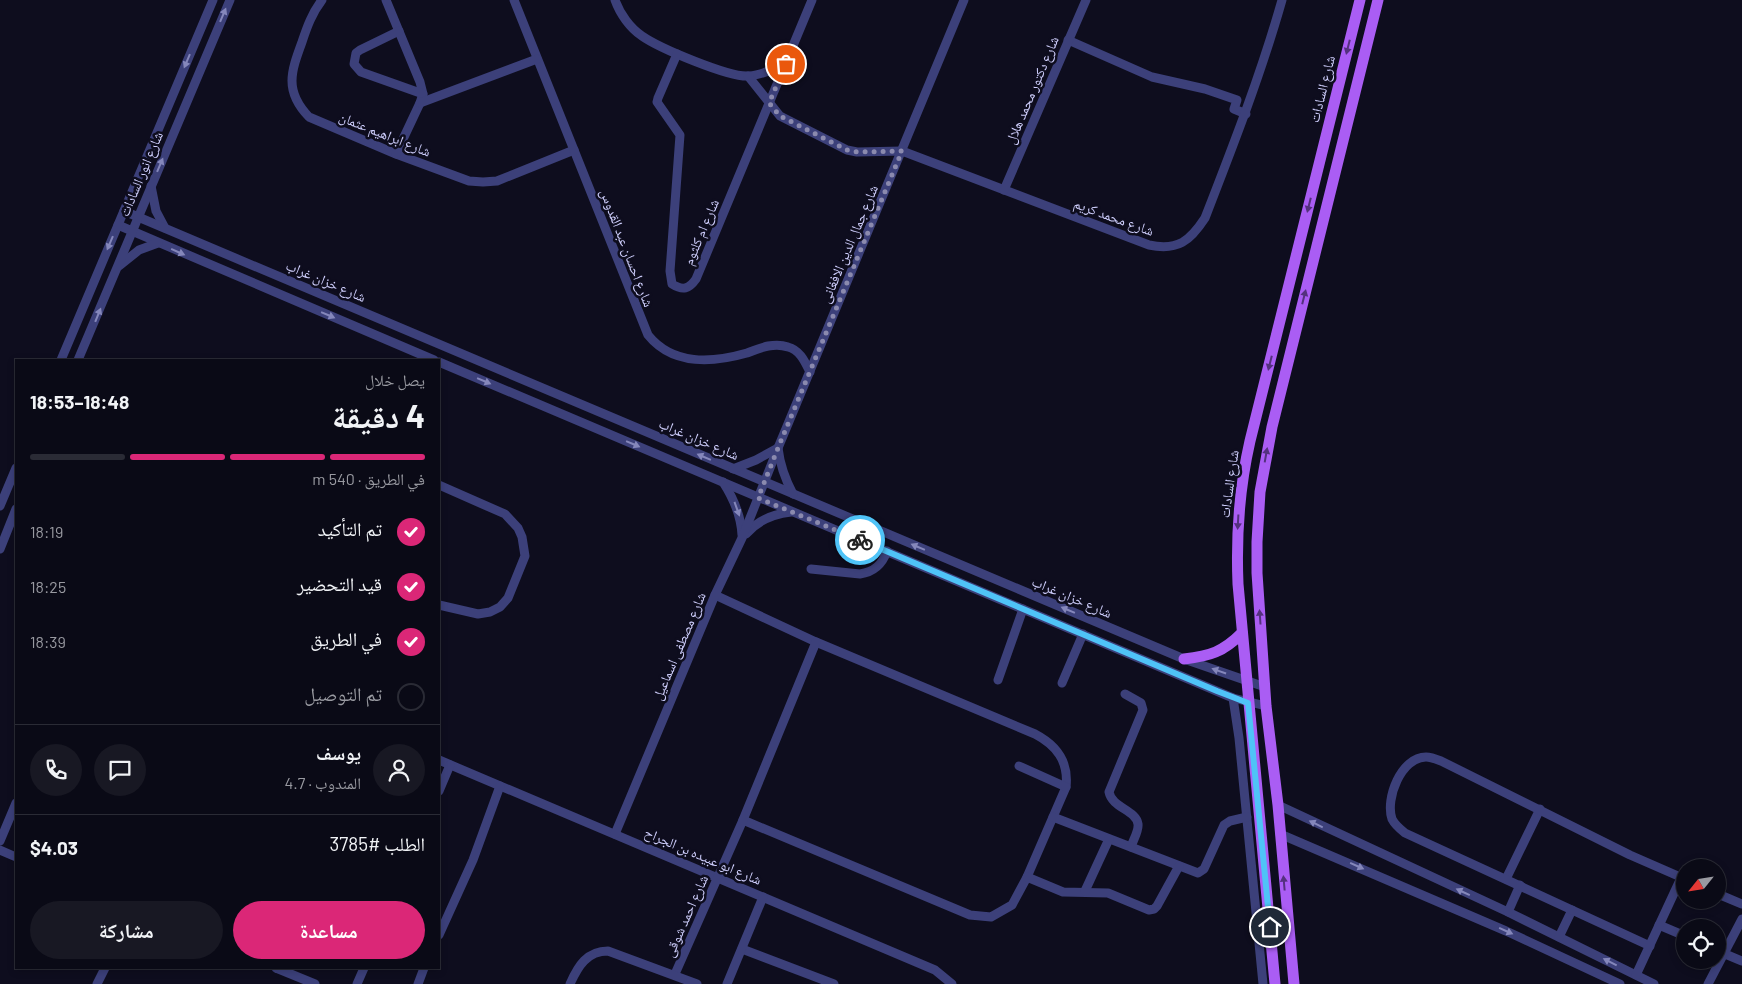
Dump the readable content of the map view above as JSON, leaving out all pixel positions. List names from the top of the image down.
{
  "streets": {
    "main road": ["شارع السادات"],
    "street": [
      "شارع دكتور محمد هلال",
      "شارع ابراهيم عثمان",
      "شارع انور السادات",
      "شارع محمد كريم",
      "شارع ام كلثوم",
      "شارع جمال الدين الافغانى",
      "شارع احسان عبد القدوس",
      "شارع خزان غراب",
      "شارع مصطفى اسماعيل",
      "شارع ابو عبيده بن الجراح",
      "شارع احمد شوقى"
    ]
  },
  "crossings": [
    ["شارع السادات", "شارع خزان غراب"],
    ["شارع دكتور محمد هلال", "شارع محمد كريم"],
    ["شارع ابراهيم عثمان", "شارع احسان عبد القدوس"],
    ["شارع انور السادات", "شارع خزان غراب"],
    ["شارع محمد كريم", "شارع جمال الدين الافغانى"],
    ["شارع جمال الدين الافغانى", "شارع احسان عبد القدوس"],
    ["شارع جمال الدين الافغانى", "شارع خزان غراب"],
    ["شارع جمال الدين الافغانى", "شارع مصطفى اسماعيل"],
    ["شارع مصطفى اسماعيل", "شارع ابو عبيده بن الجراح"],
    ["شارع ابو عبيده بن الجراح", "شارع احمد شوقى"]
  ],
  "north": "bottom left",
  "page": {
    "heading": ["4 دقيقة", "يصل خلال", "18:48–18:53"],
    "panel": [
      "يوسف",
      "المندوب · 4.7",
      "الطلب #3785",
      "$4.03"
    ],
    "bar": "في الطريق · 540 m",
    "list": [
      ["تم التأكيد", "18:19"],
      ["قيد التحضير", "18:25"],
      ["في الطريق", "18:39"],
      "تم التوصيل"
    ],
    "buttons": ["مساعدة", "مشاركة"]
  }
}
